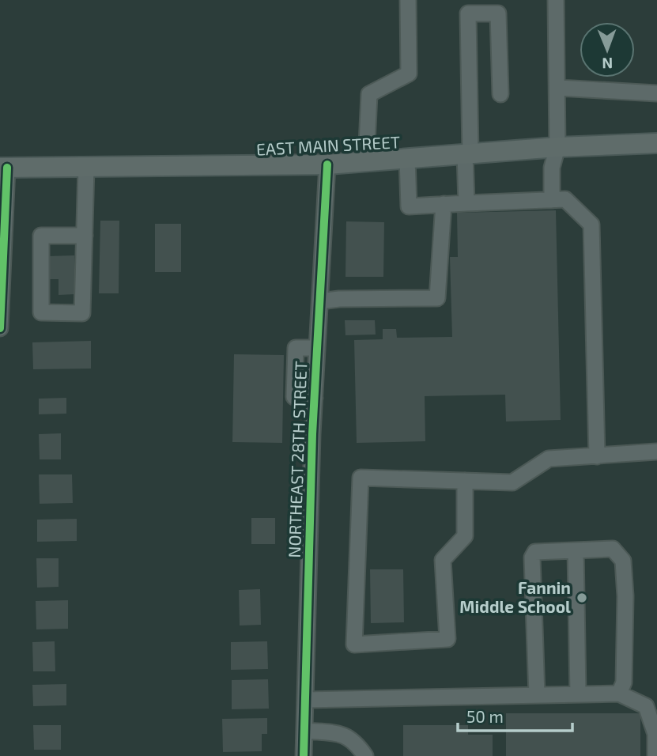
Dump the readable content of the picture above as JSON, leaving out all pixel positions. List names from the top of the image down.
{
  "streets": {
    "main road": ["EAST MAIN STREET"],
    "street": ["NORTHEAST 28TH STREET"]
  },
  "crossings": [
    ["EAST MAIN STREET", "NORTHEAST 28TH STREET"]
  ],
  "places": ["Fannin Middle School"],
  "scale_bar": "50 m",
  "north": "bottom"
}
